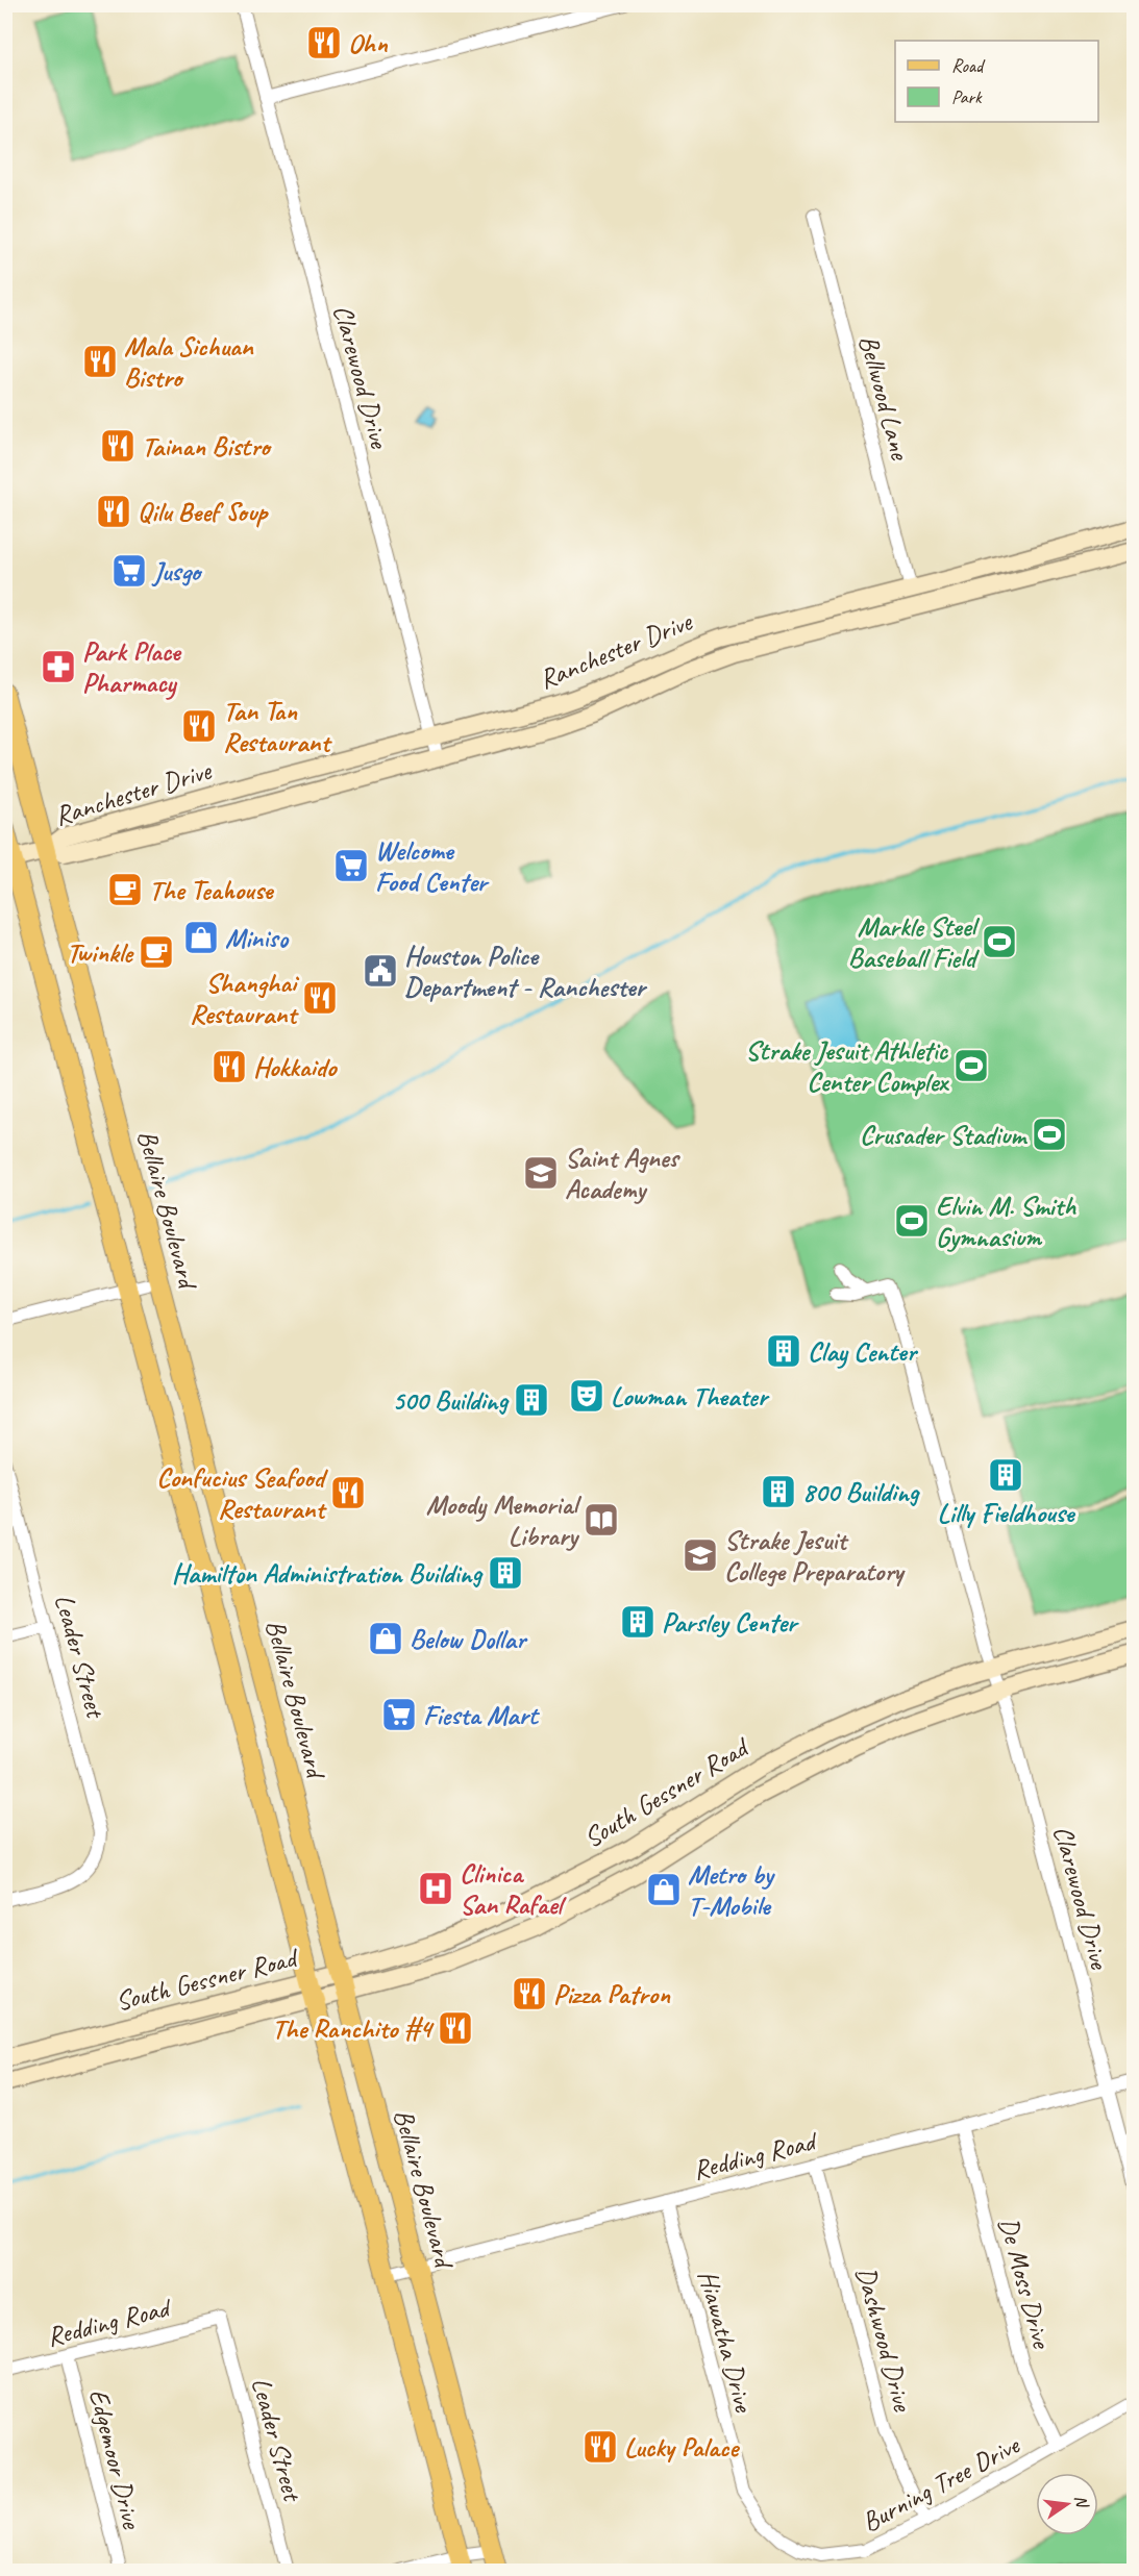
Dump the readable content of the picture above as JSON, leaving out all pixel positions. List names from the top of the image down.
{
  "streets": {
    "main road": ["Ranchester Drive", "Bellaire Boulevard", "South Gessner Road"],
    "street": [
      "Clarewood Drive",
      "Bellwood Lane",
      "Leader Street",
      "Redding Road",
      "De Moss Drive",
      "Dashwood Drive",
      "Hiawatha Drive",
      "Edgemoor Drive",
      "Burning Tree Drive"
    ]
  },
  "crossings": [
    ["Clarewood Drive", "Ranchester Drive"],
    ["Clarewood Drive", "South Gessner Road"],
    ["Clarewood Drive", "Redding Road"],
    ["Bellwood Lane", "Ranchester Drive"],
    ["Ranchester Drive", "Bellaire Boulevard"],
    ["Bellaire Boulevard", "South Gessner Road"],
    ["Bellaire Boulevard", "Redding Road"],
    ["Leader Street", "Redding Road"],
    ["Redding Road", "De Moss Drive"],
    ["Redding Road", "Dashwood Drive"],
    ["Redding Road", "Hiawatha Drive"],
    ["Redding Road", "Edgemoor Drive"],
    ["De Moss Drive", "Burning Tree Drive"],
    ["Dashwood Drive", "Burning Tree Drive"],
    ["Hiawatha Drive", "Burning Tree Drive"]
  ],
  "places": {
    "restaurant": [
      "Ohn",
      "Mala Sichuan Bistro",
      "Tainan Bistro",
      "Qilu Beef Soup",
      "Tan Tan Restaurant",
      "Shanghai Restaurant",
      "Hokkaido",
      "Confucius Seafood Restaurant",
      "Pizza Patron",
      "The Ranchito #4",
      "Lucky Palace"
    ],
    "supermarket": ["Jusgo", "Welcome Food Center", "Fiesta Mart"],
    "pharmacy": ["Park Place Pharmacy"],
    "cafe": ["The Teahouse", "Twinkle"],
    "shop": ["Miniso", "Below Dollar", "Metro by T-Mobile"],
    "sports": [
      "Markle Steel Baseball Field",
      "Strake Jesuit Athletic Center Complex",
      "Crusader Stadium",
      "Elvin M. Smith Gymnasium"
    ],
    "public building": ["Houston Police Department - Ranchester"],
    "school or university": ["Saint Agnes Academy", "Strake Jesuit College Preparatory"],
    "building": [
      "Clay Center",
      "500 Building",
      "Lilly Fieldhouse",
      "800 Building",
      "Hamilton Administration Building",
      "Parsley Center"
    ],
    "theatre": ["Lowman Theater"],
    "library": ["Moody Memorial Library"],
    "hospital": ["Clinica San Rafael"]
  },
  "legend": ["Road", "Park"],
  "north": "right"
}
